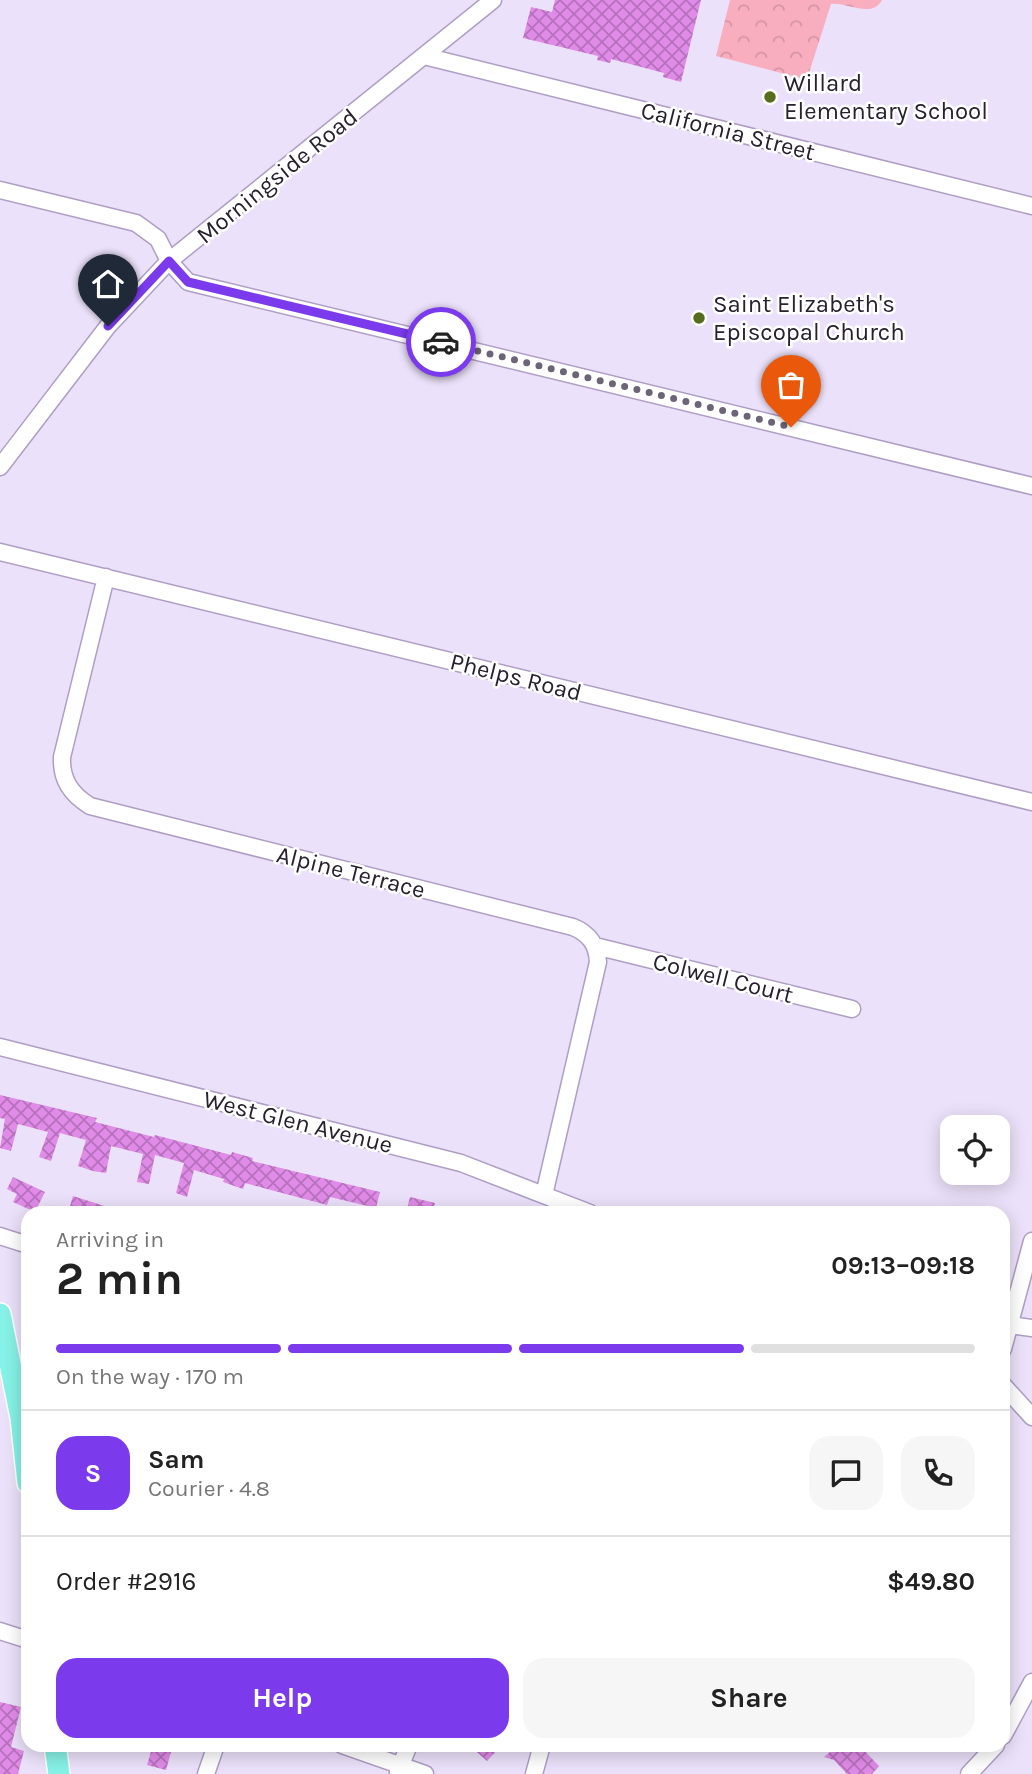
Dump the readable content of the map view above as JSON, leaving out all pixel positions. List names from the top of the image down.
{
  "streets": {
    "street": [
      "California Street",
      "Morningside Road",
      "Phelps Road",
      "Alpine Terrace",
      "Colwell Court",
      "West Glen Avenue"
    ]
  },
  "crossings": [
    ["California Street", "Morningside Road"],
    ["Phelps Road", "Alpine Terrace"],
    ["Alpine Terrace", "Colwell Court"]
  ],
  "places": ["Willard Elementary School", "Saint Elizabeth's Episcopal Church"],
  "page": {
    "heading": ["2 min", "Arriving in", "09:13–09:18"],
    "panel": [
      "Sam",
      "Courier · 4.8",
      "Order #2916",
      "$49.80"
    ],
    "bar": "On the way · 170 m",
    "round": "S",
    "buttons": ["Help", "Share"]
  }
}
